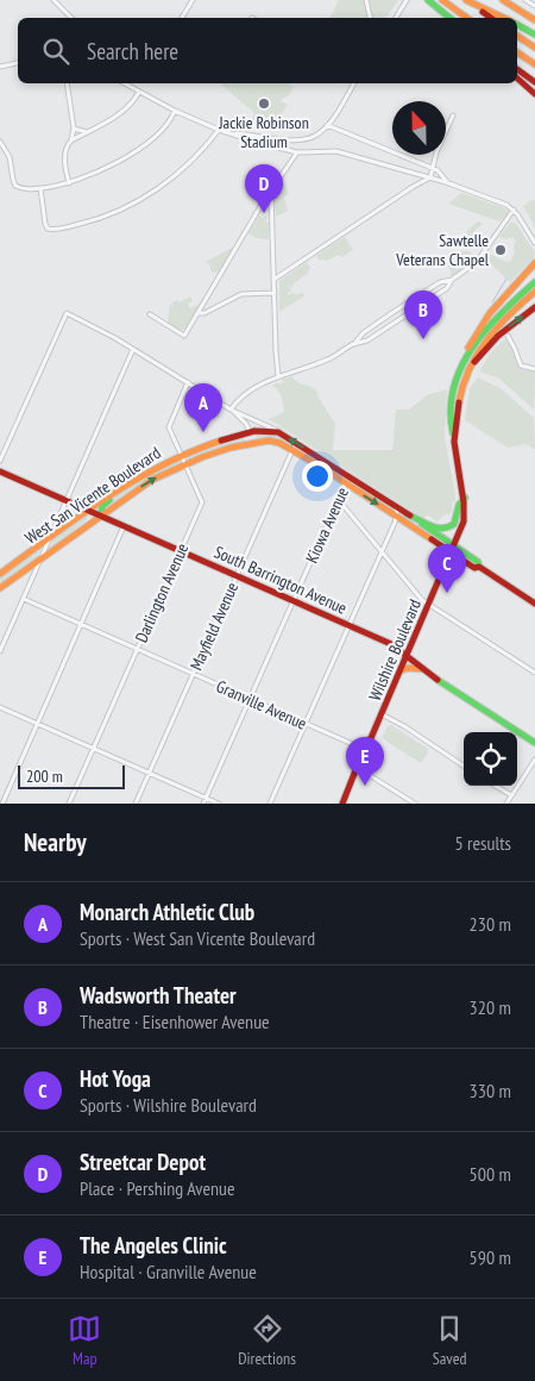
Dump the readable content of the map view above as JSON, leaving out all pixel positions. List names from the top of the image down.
{
  "streets": {
    "main road": ["West San Vicente Boulevard", "South Barrington Avenue", "Wilshire Boulevard"],
    "street": [
      "Kiowa Avenue",
      "Darlington Avenue",
      "Mayfield Avenue",
      "Granville Avenue"
    ]
  },
  "crossings": [
    ["West San Vicente Boulevard", "Kiowa Avenue"],
    ["West San Vicente Boulevard", "South Barrington Avenue"],
    ["West San Vicente Boulevard", "Darlington Avenue"],
    ["West San Vicente Boulevard", "Mayfield Avenue"],
    ["West San Vicente Boulevard", "Wilshire Boulevard"],
    ["Kiowa Avenue", "South Barrington Avenue"],
    ["Kiowa Avenue", "Granville Avenue"],
    ["South Barrington Avenue", "Darlington Avenue"],
    ["South Barrington Avenue", "Mayfield Avenue"],
    ["South Barrington Avenue", "Wilshire Boulevard"],
    ["Darlington Avenue", "Granville Avenue"],
    ["Mayfield Avenue", "Granville Avenue"],
    ["Wilshire Boulevard", "Granville Avenue"]
  ],
  "places": ["Jackie Robinson Stadium", "Sawtelle Veterans Chapel"],
  "scale_bar": "200 m",
  "north": "top",
  "page": {
    "search": "Search here",
    "pins": [
      "D",
      "B",
      "A",
      "C",
      "E"
    ],
    "scale": "200 m",
    "heading": ["Nearby", "5 results"],
    "list": [
      {
        "mark": "A",
        "name": "Monarch Athletic Club",
        "note": "Sports · West San Vicente Boulevard",
        "value": "230 m"
      },
      {
        "mark": "B",
        "name": "Wadsworth Theater",
        "note": "Theatre · Eisenhower Avenue",
        "value": "320 m"
      },
      {
        "mark": "C",
        "name": "Hot Yoga",
        "note": "Sports · Wilshire Boulevard",
        "value": "330 m"
      },
      {
        "mark": "D",
        "name": "Streetcar Depot",
        "note": "Place · Pershing Avenue",
        "value": "500 m"
      },
      {
        "mark": "E",
        "name": "The Angeles Clinic",
        "note": "Hospital · Granville Avenue",
        "value": "590 m"
      }
    ],
    "nav": ["Map", "Directions", "Saved"]
  }
}
